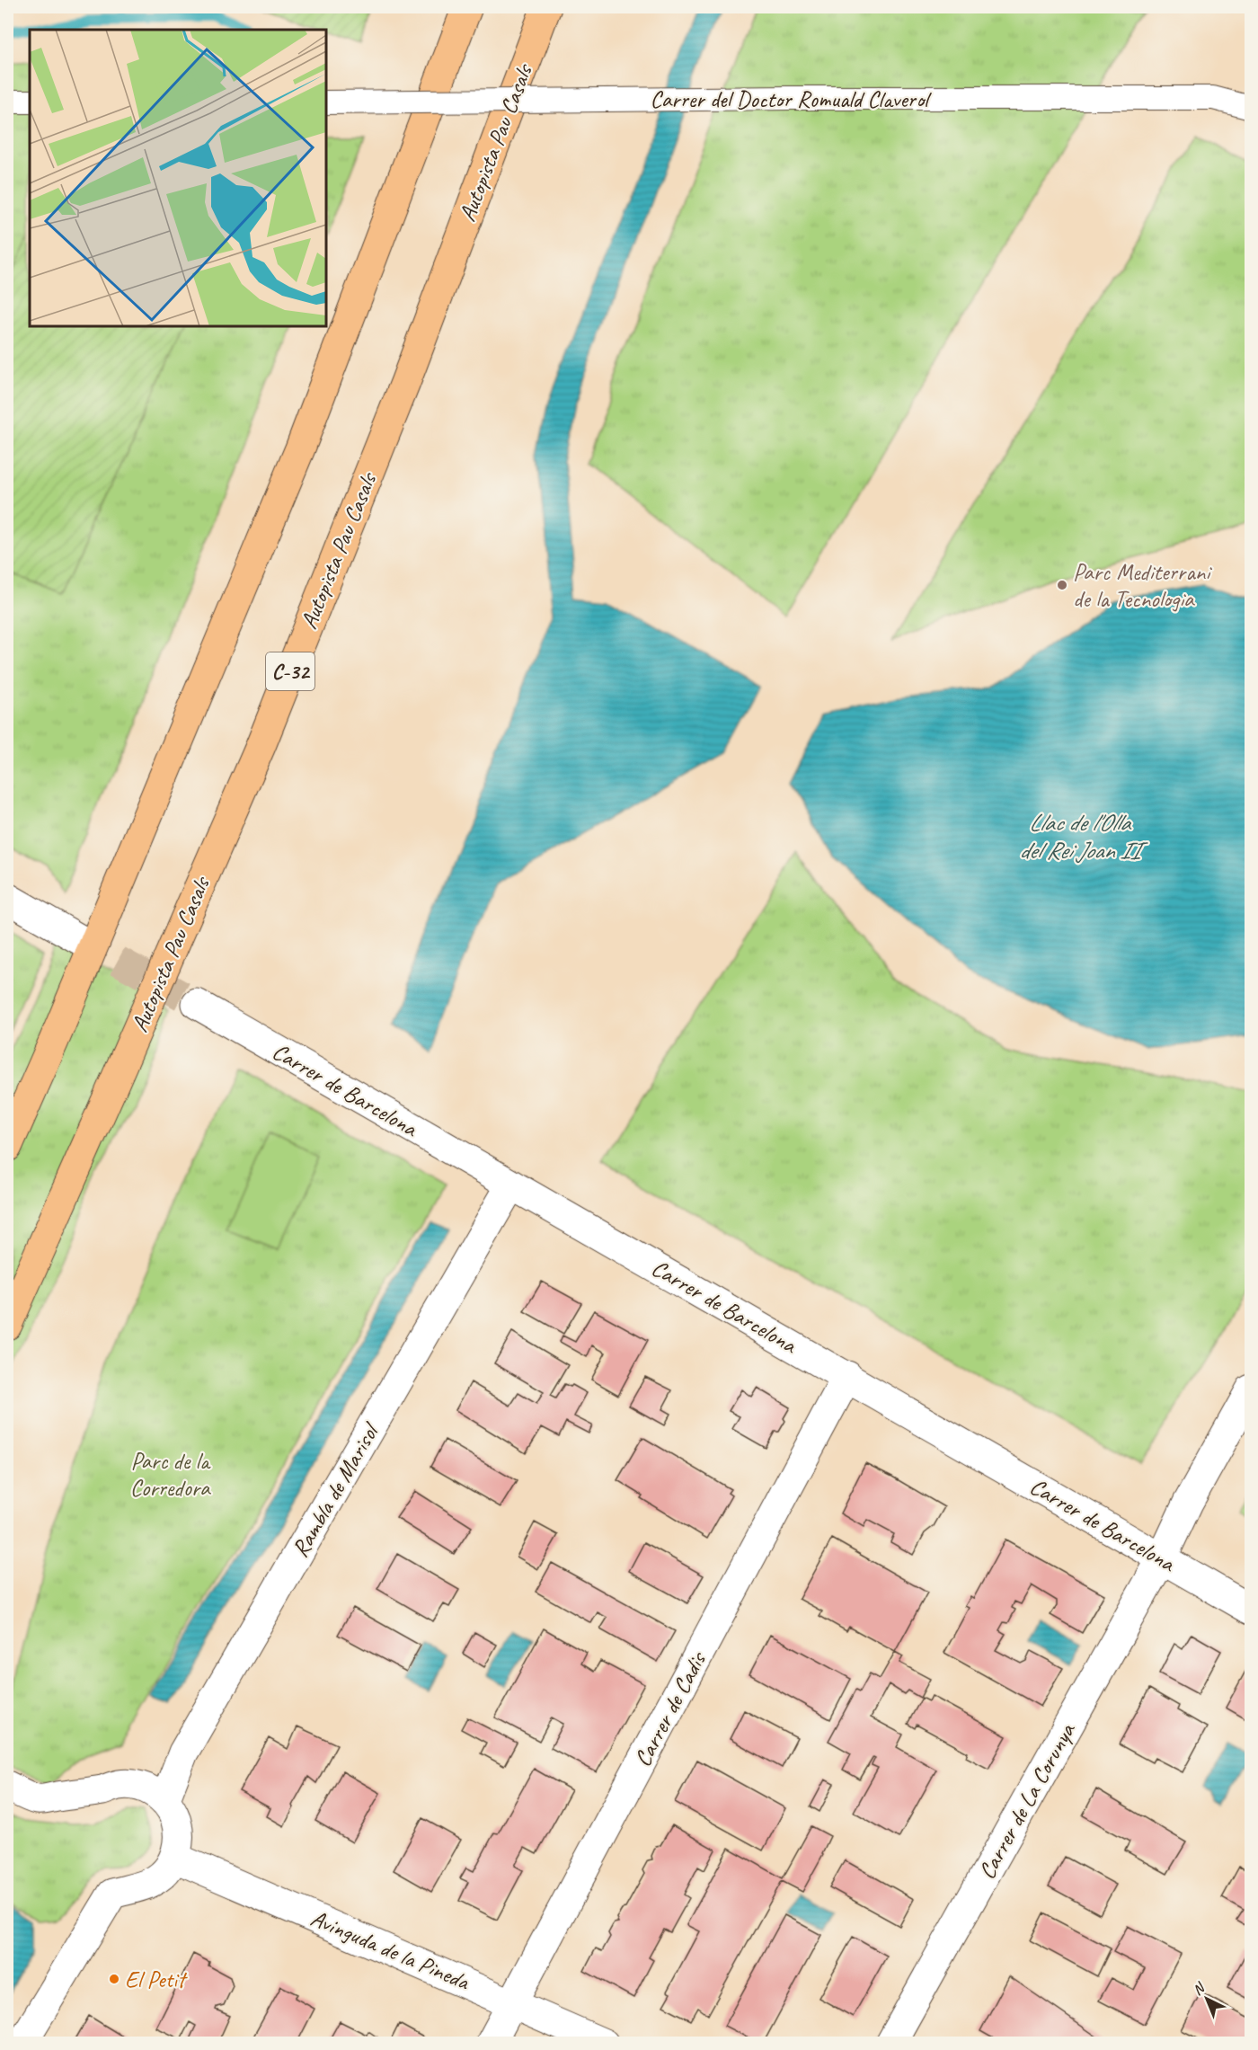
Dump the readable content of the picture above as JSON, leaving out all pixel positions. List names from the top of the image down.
{
  "streets": {
    "highway": ["Autopista Pau Casals", "C-32"],
    "street": [
      "Carrer del Doctor Romuald Claverol",
      "Carrer de Barcelona",
      "Rambla de Marisol",
      "Carrer de Cadis",
      "Carrer de La Corunya",
      "Avinguda de la Pineda"
    ]
  },
  "crossings": [
    ["Carrer de Barcelona", "Rambla de Marisol"],
    ["Carrer de Barcelona", "Carrer de Cadis"],
    ["Carrer de Barcelona", "Carrer de La Corunya"],
    ["Carrer de Cadis", "Avinguda de la Pineda"]
  ],
  "water": ["Llac de l'Olla del Rei Joan II"],
  "parks": ["Parc de la Corredora"],
  "places": ["Parc Mediterrani de la Tecnologia", "El Petit"],
  "north": "top left"
}
